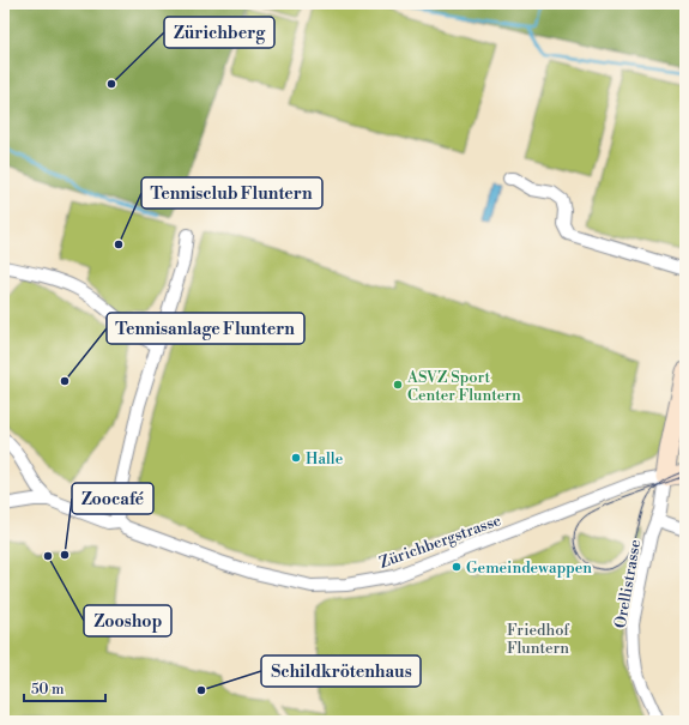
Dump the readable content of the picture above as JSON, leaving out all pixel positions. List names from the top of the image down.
{
  "streets": {
    "street": ["Zürichbergstrasse", "Orellistrasse"]
  },
  "crossings": [
    ["Zürichbergstrasse", "Orellistrasse"]
  ],
  "parks": ["Friedhof Fluntern"],
  "places": [
    "Zürichberg",
    "Tennisclub Fluntern",
    "Tennisanlage Fluntern",
    "ASVZ Sport Center Fluntern",
    "Halle",
    "Zoocafé",
    "Zooshop",
    "Gemeindewappen",
    "Schildkrötenhaus"
  ],
  "scale_bar": "50 m"
}
